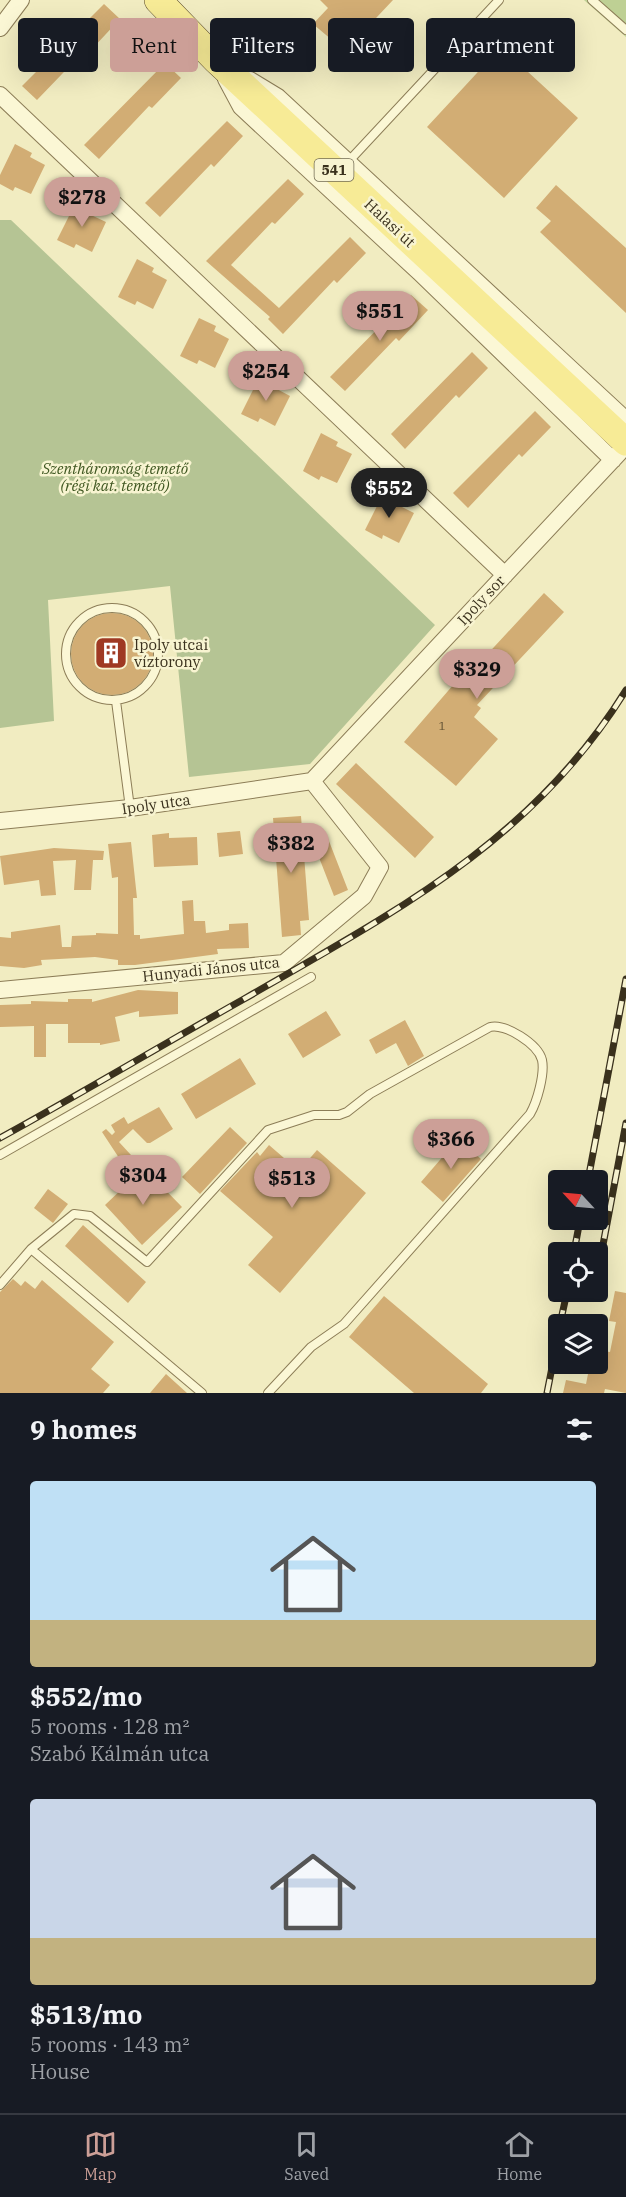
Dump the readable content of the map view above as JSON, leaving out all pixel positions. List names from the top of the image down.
{
  "streets": {
    "main road": ["541", "Halasi út"],
    "street": ["Ipoly sor", "Ipoly utca", "Hunyadi János utca"]
  },
  "crossings": [
    ["Halasi út", "Ipoly sor"],
    ["Ipoly sor", "Ipoly utca"],
    ["Ipoly sor", "Hunyadi János utca"],
    ["Ipoly utca", "Hunyadi János utca"]
  ],
  "parks": ["Szentháromság temető (régi kat. temető)"],
  "places": {
    "building": ["Ipoly utcai víztorony"]
  },
  "house_numbers": ["1"],
  "north": "top left",
  "page": {
    "chip": [
      "Buy",
      "Rent",
      "Filters",
      "New",
      "Apartment"
    ],
    "price": [
      "$278",
      "$551",
      "$254",
      "$552",
      "$329",
      "$382",
      "$366",
      "$304",
      "$513"
    ],
    "heading": "9 homes",
    "list": [
      {
        "name": "$552/mo",
        "note": "5 rooms · 128 m² · Szabó Kálmán utca"
      },
      {
        "name": "$513/mo",
        "note": "5 rooms · 143 m² · House"
      }
    ],
    "tabs": ["Map", "Saved", "Home"]
  }
}
